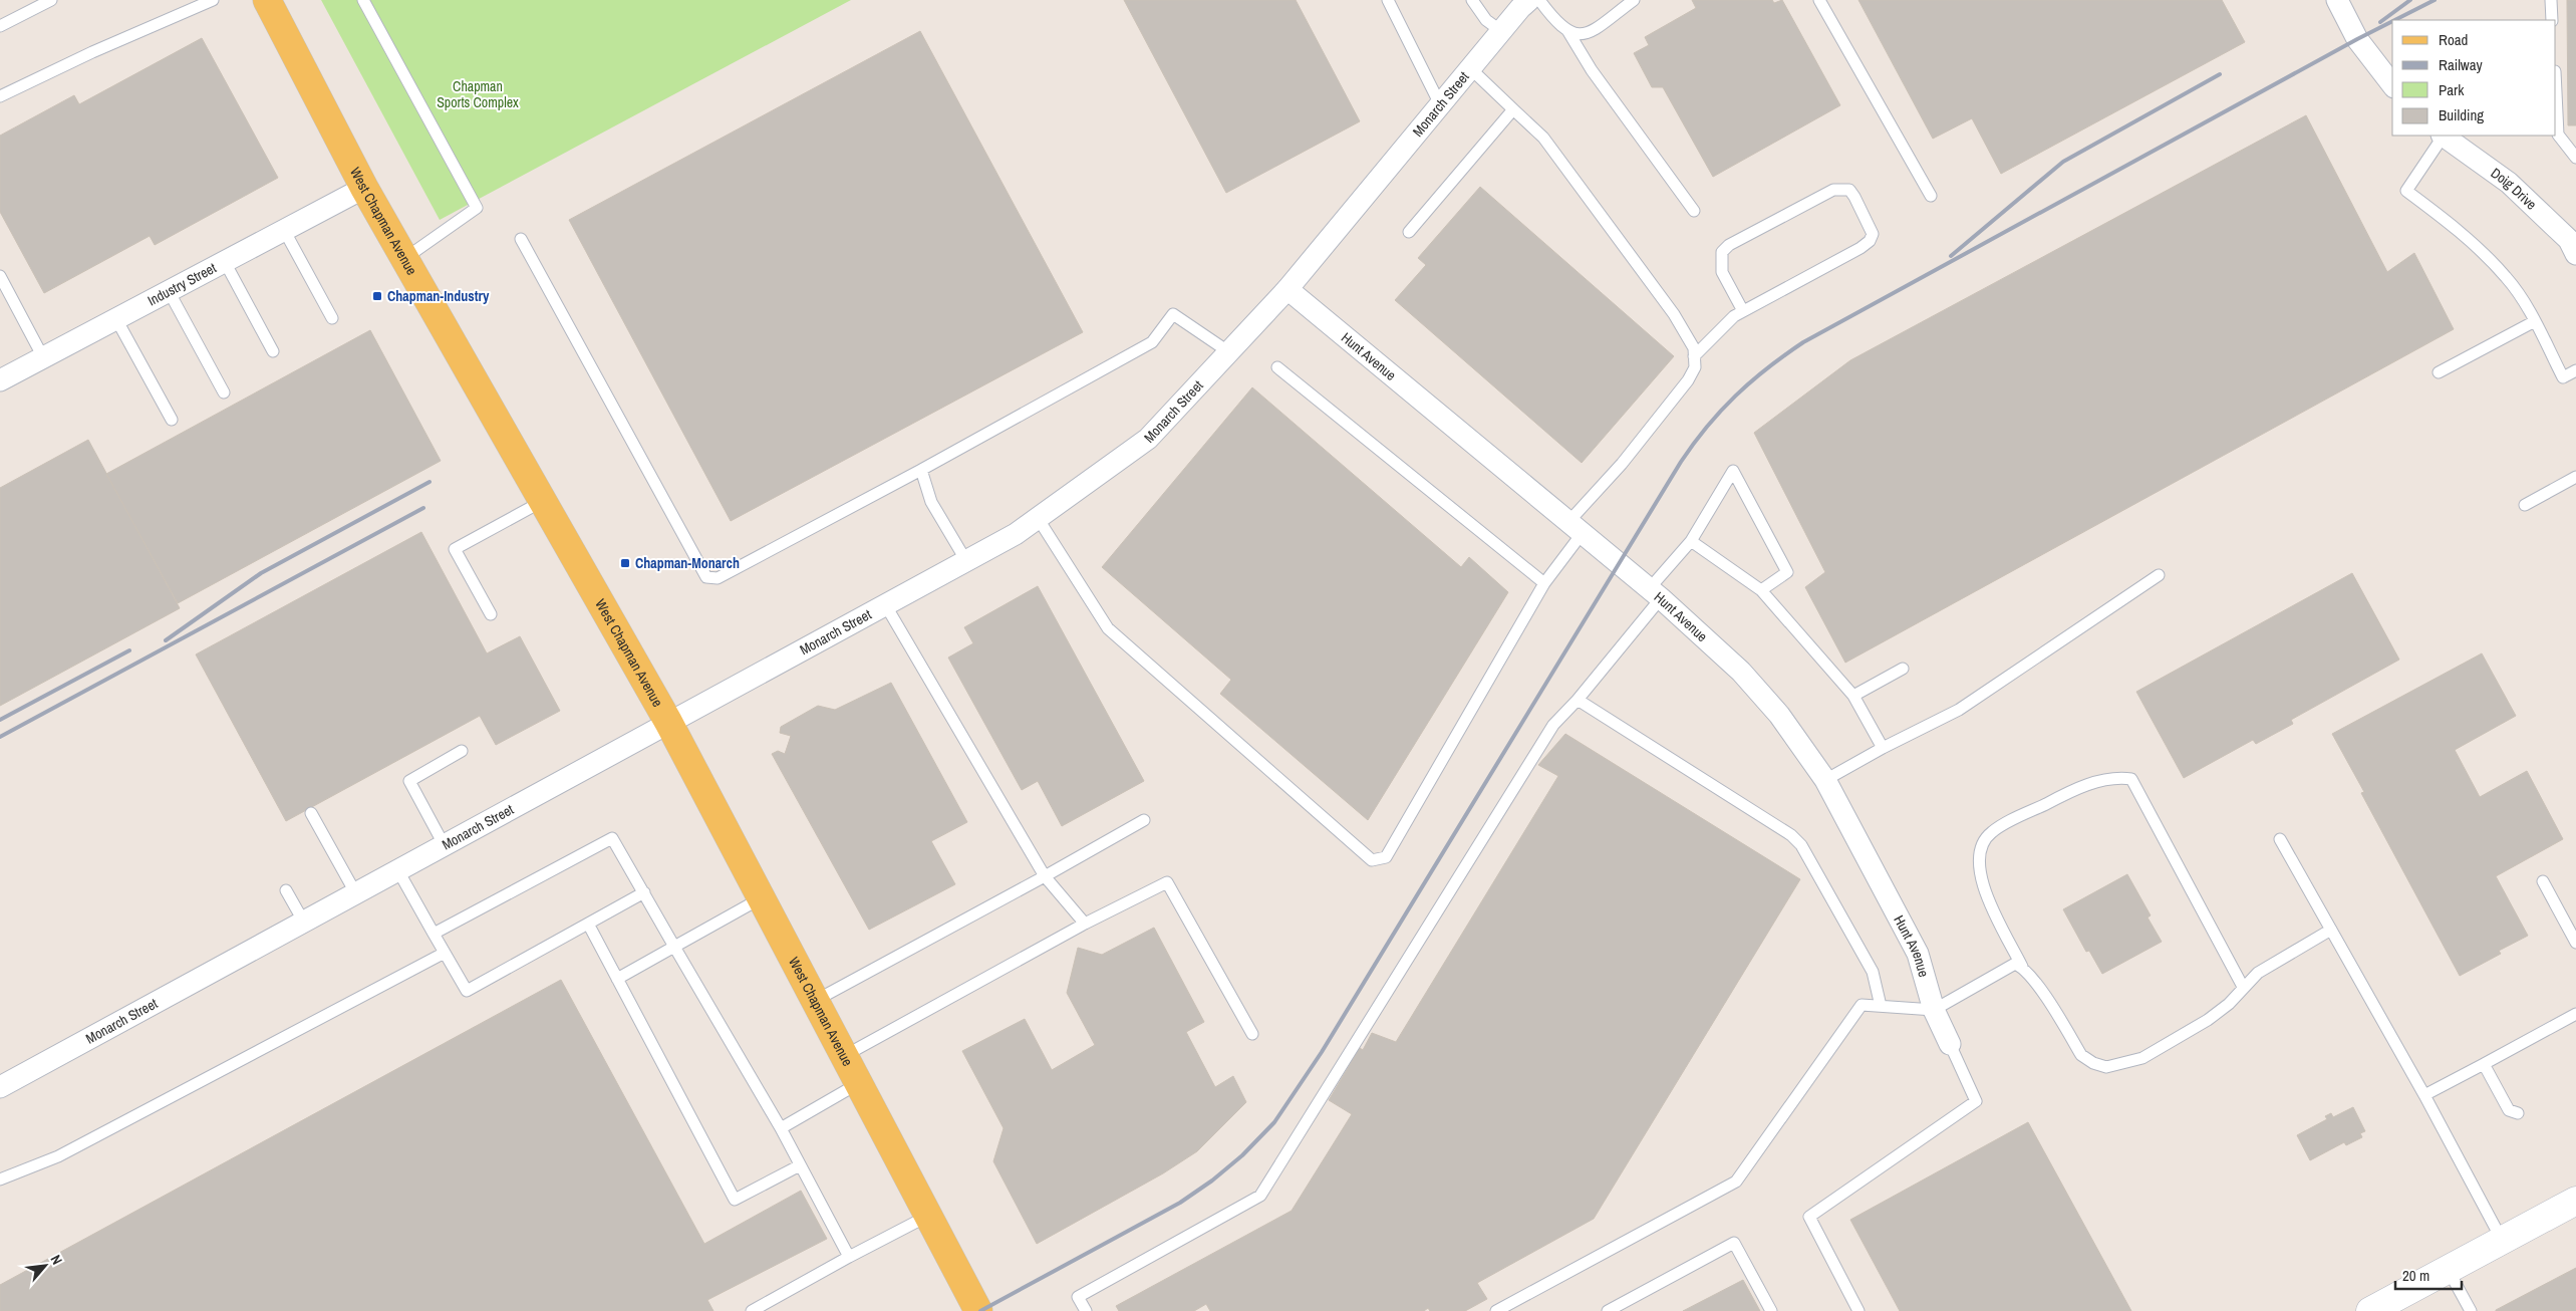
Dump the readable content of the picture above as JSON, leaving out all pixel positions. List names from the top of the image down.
{
  "streets": {
    "main road": ["West Chapman Avenue"],
    "street": [
      "Monarch Street",
      "Doig Drive",
      "Industry Street",
      "Hunt Avenue"
    ]
  },
  "crossings": [
    ["Monarch Street", "West Chapman Avenue"],
    ["Monarch Street", "Hunt Avenue"],
    ["West Chapman Avenue", "Industry Street"]
  ],
  "parks": ["Chapman Sports Complex"],
  "places": {
    "transit": ["Chapman-Industry", "Chapman-Monarch"]
  },
  "legend": [
    "Road",
    "Railway",
    "Park",
    "Building"
  ],
  "scale_bar": "20 m",
  "north": "top right"
}
